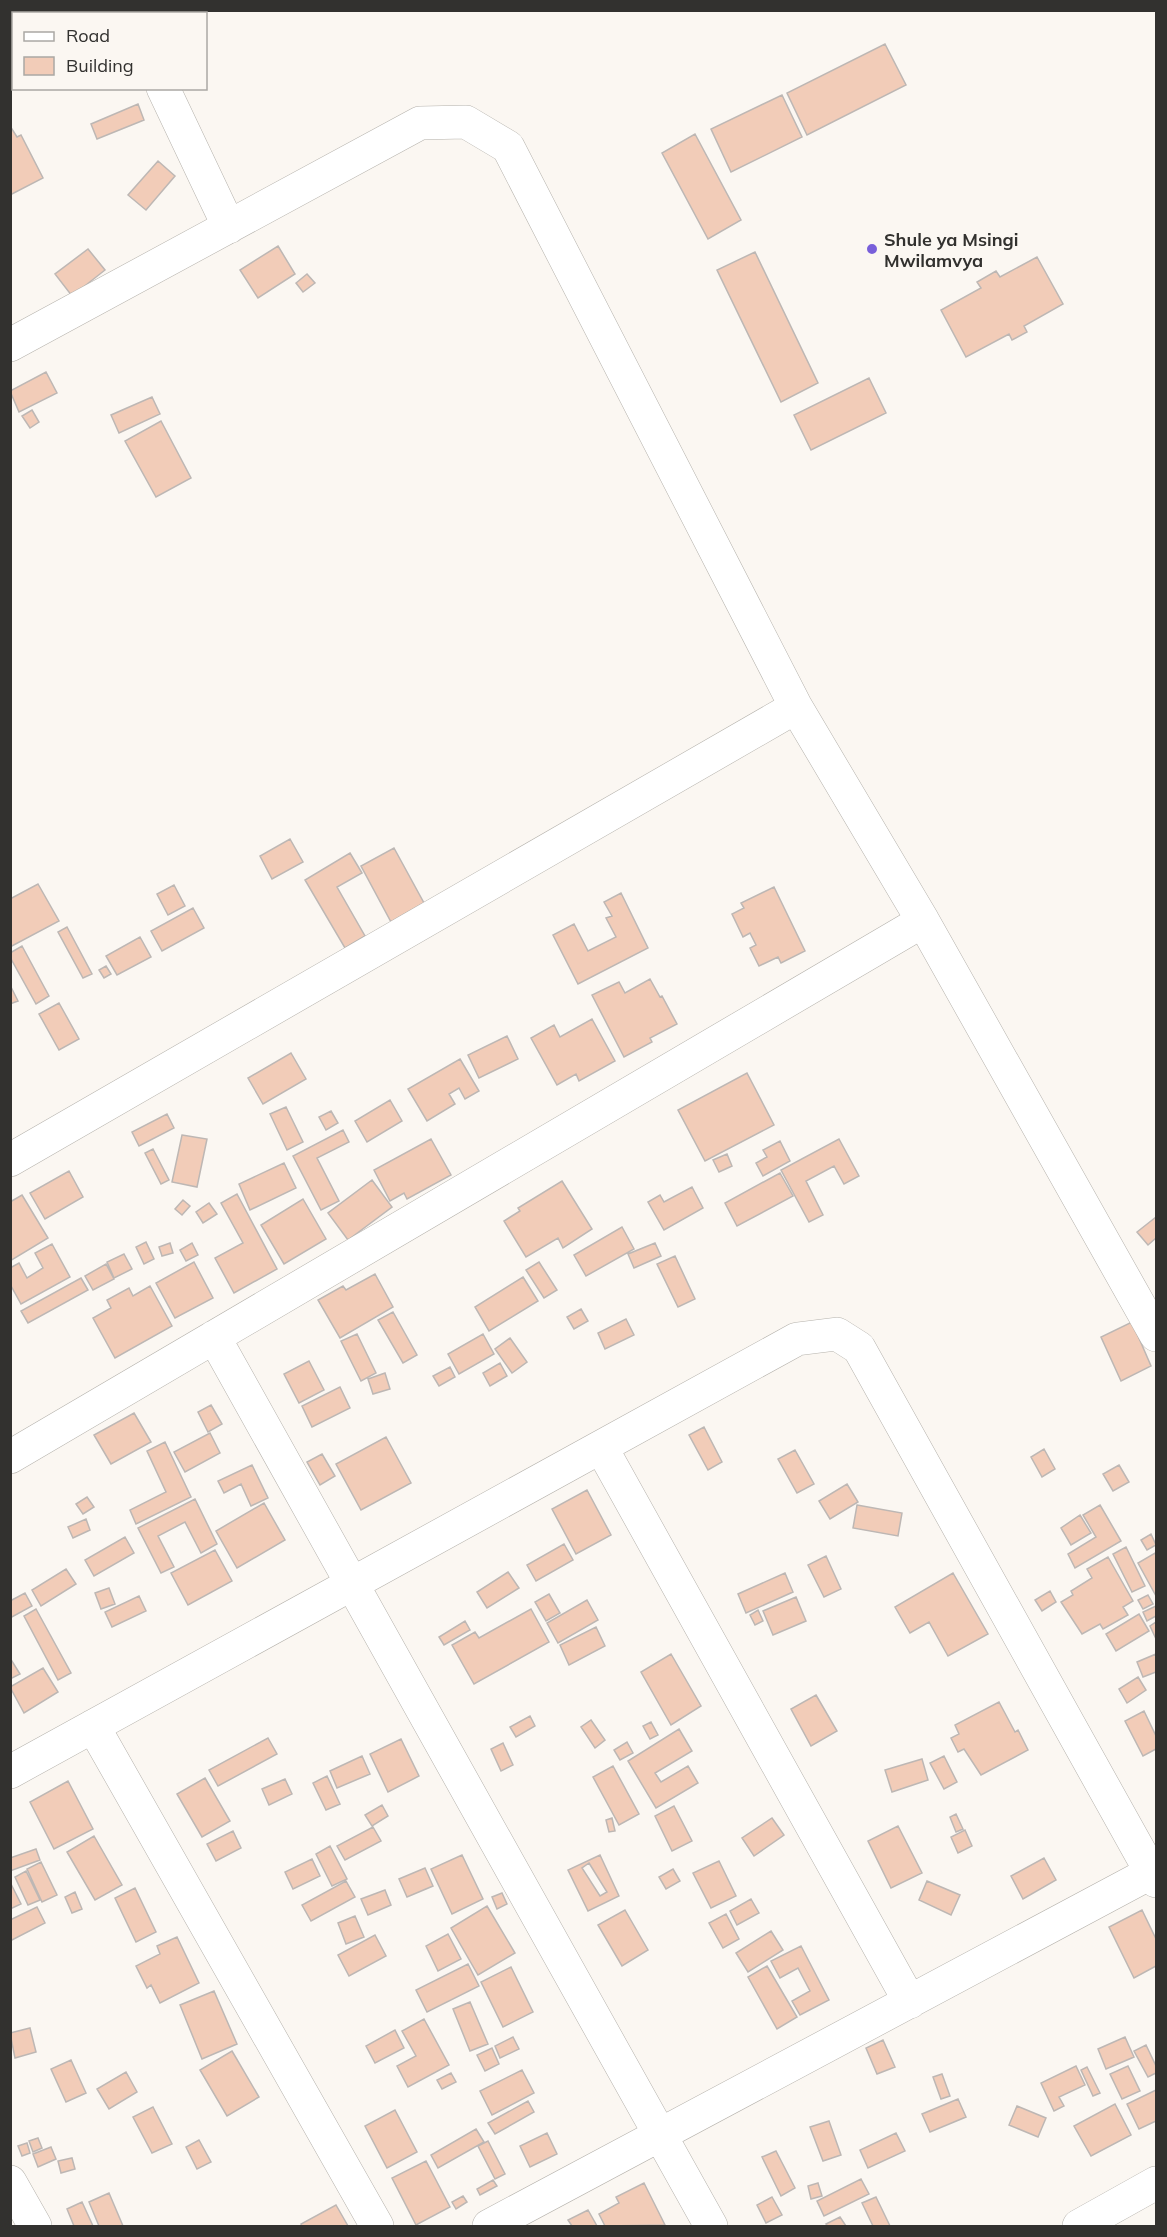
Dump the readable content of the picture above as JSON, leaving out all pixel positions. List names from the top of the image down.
{
  "places": ["Shule ya Msingi Mwilamvya"],
  "legend": ["Road", "Building"]
}
